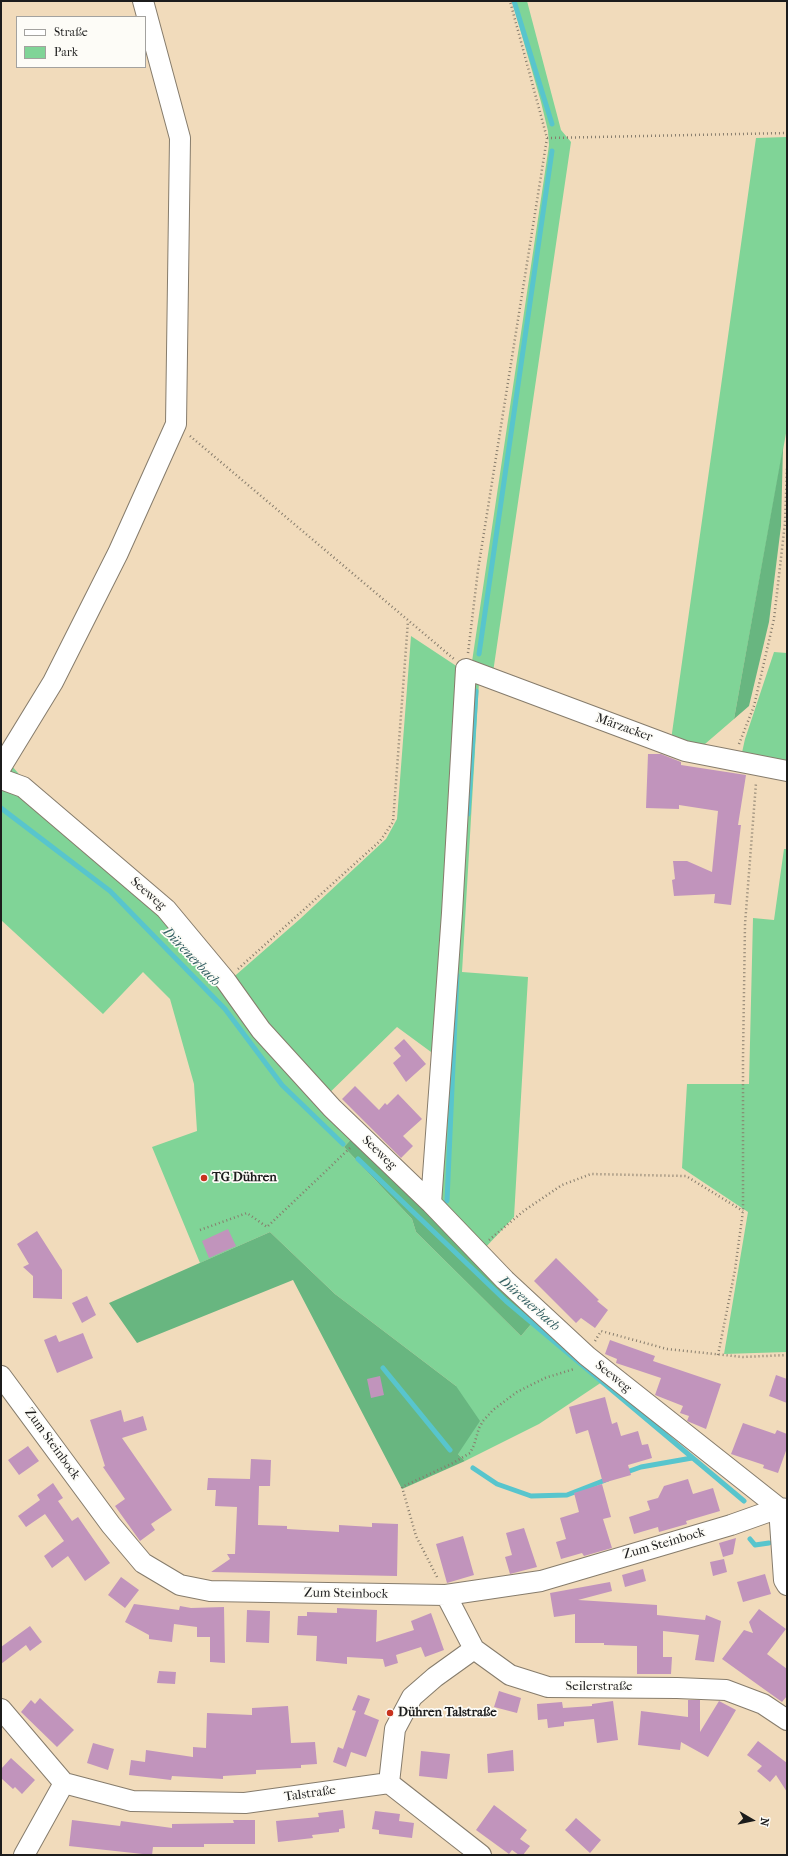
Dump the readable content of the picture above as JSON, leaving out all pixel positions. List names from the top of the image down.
{
  "streets": {
    "street": [
      "Märzacker",
      "Seeweg",
      "Zum Steinbock",
      "Seilerstraße",
      "Talstraße"
    ]
  },
  "crossings": [
    ["Seeweg", "Zum Steinbock"],
    ["Zum Steinbock", "Seilerstraße"]
  ],
  "water": ["Dürenerbach"],
  "places": ["TG Dühren", "Dühren Talstraße"],
  "legend": ["Straße", "Park"],
  "north": "right"
}
